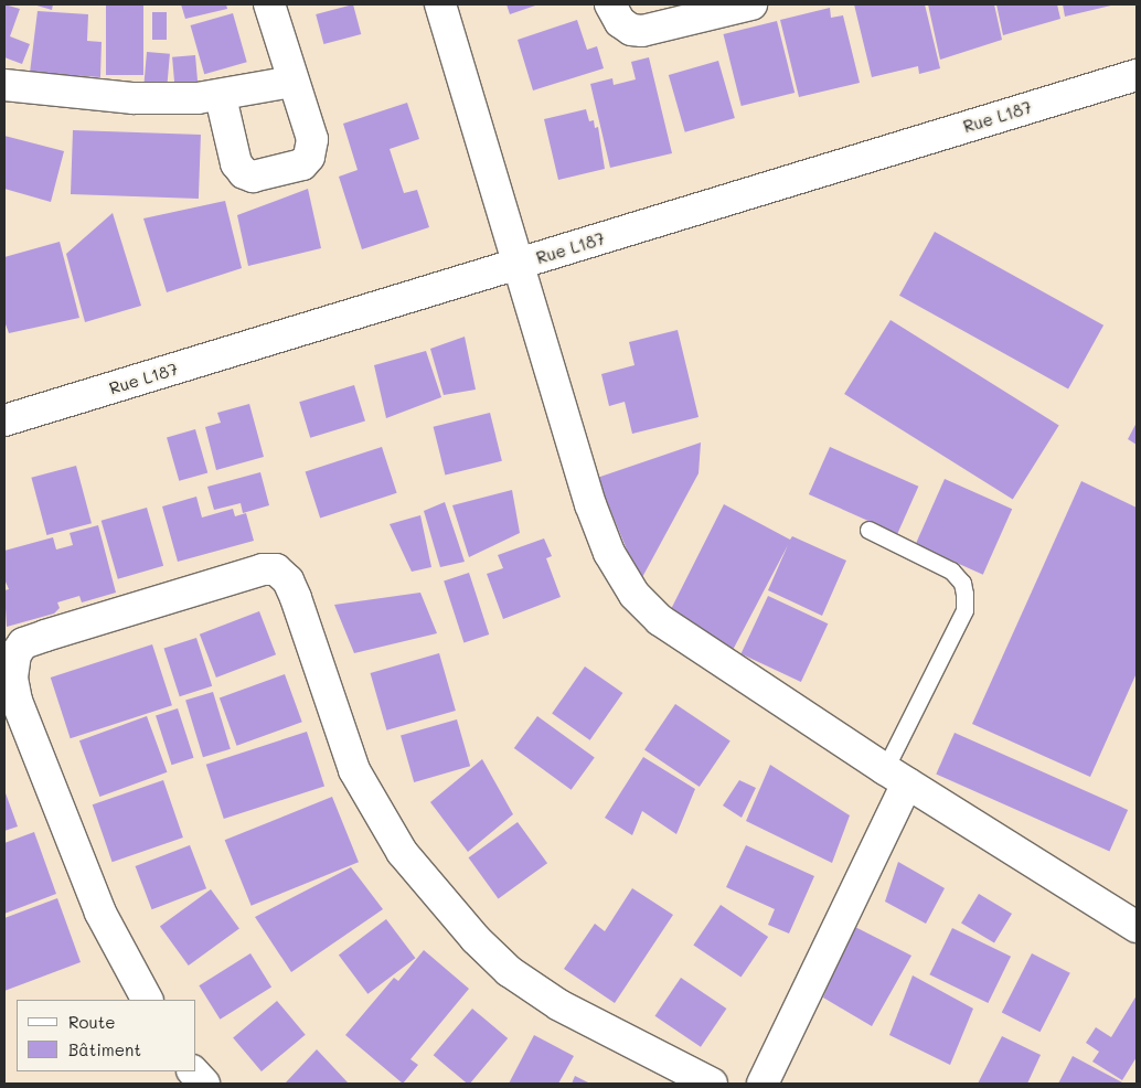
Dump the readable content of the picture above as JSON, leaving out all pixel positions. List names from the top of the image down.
{
  "streets": {
    "street": ["Rue L187"]
  },
  "legend": ["Route", "Bâtiment"]
}
